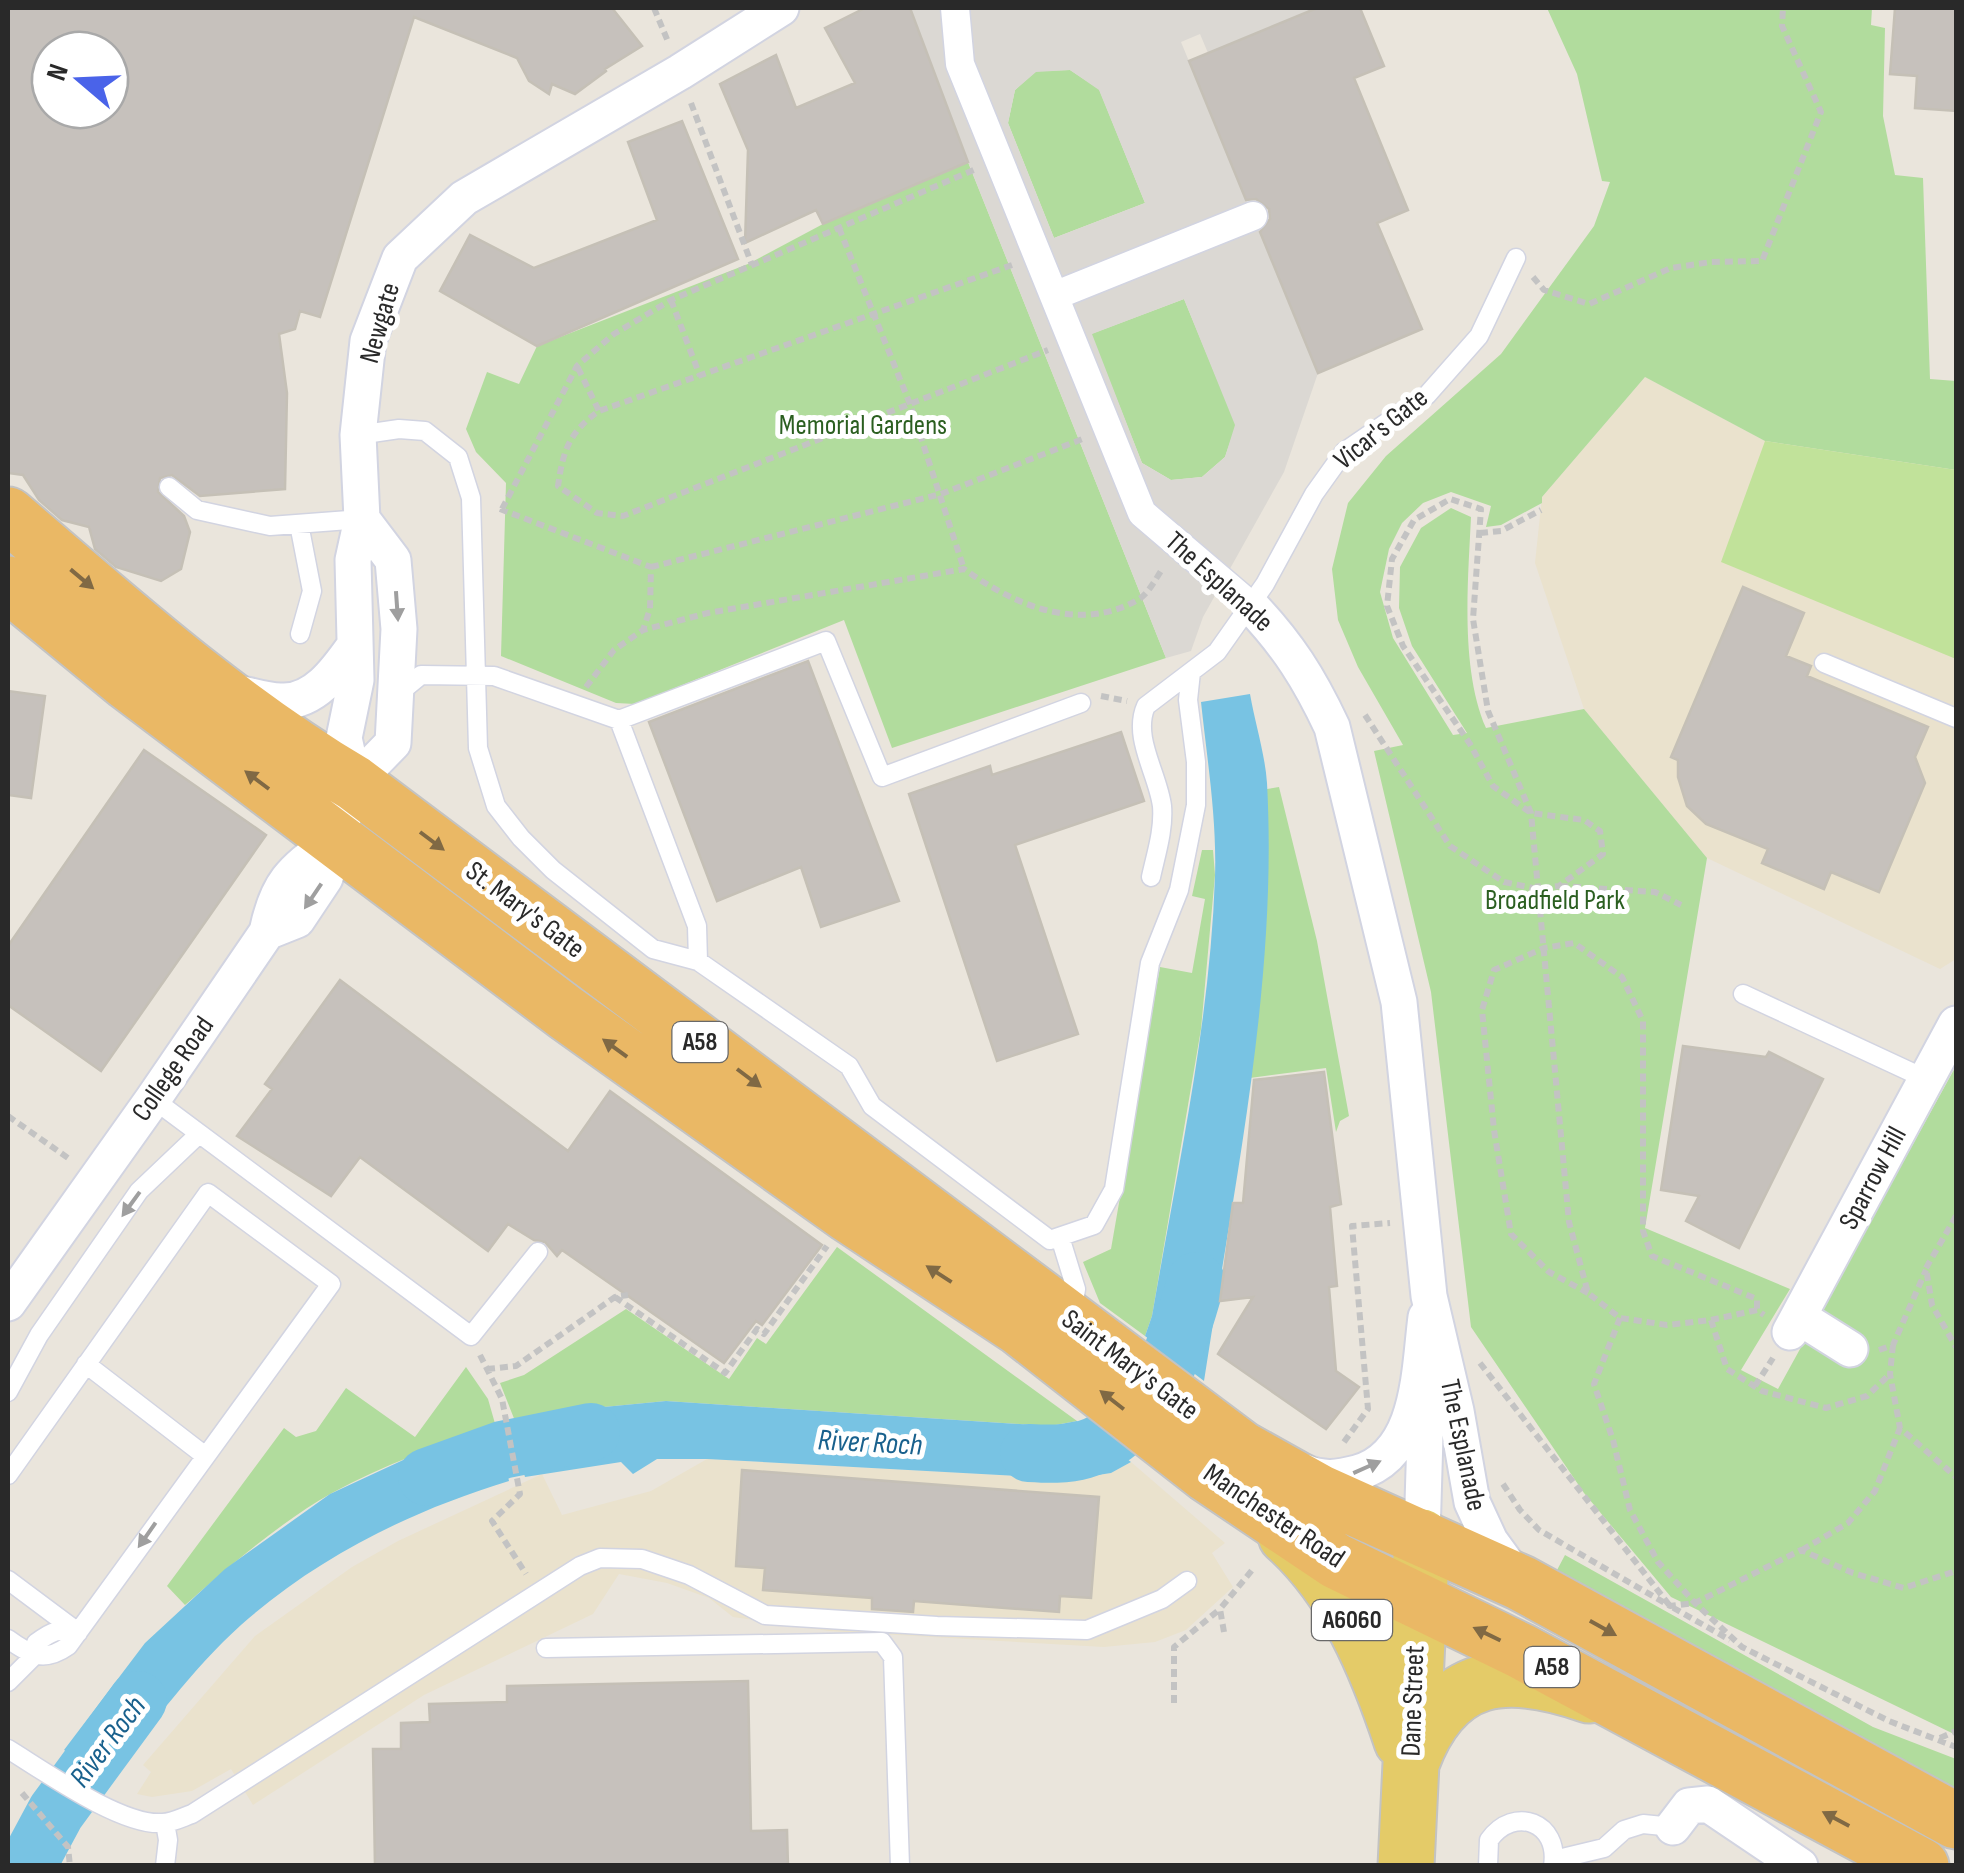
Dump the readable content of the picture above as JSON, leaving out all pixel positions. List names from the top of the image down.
{
  "streets": {
    "highway": ["St. Mary's Gate", "A58", "Manchester Road"],
    "main road": ["A6060", "Dane Street"],
    "street": [
      "Newgate",
      "The Esplanade",
      "College Road",
      "Sparrow Hill"
    ],
    "lane": ["Vicar's Gate"]
  },
  "crossings": [
    ["Newgate", "St. Mary's Gate"],
    ["Newgate", "College Road"],
    ["Vicar's Gate", "The Esplanade"],
    ["The Esplanade", "Manchester Road"],
    ["The Esplanade", "A6060"],
    ["The Esplanade", "Dane Street"],
    ["St. Mary's Gate", "College Road"],
    ["St. Mary's Gate", "Manchester Road"],
    ["Manchester Road", "A6060"],
    ["Manchester Road", "Dane Street"],
    ["A6060", "Dane Street"]
  ],
  "water": ["River Roch"],
  "parks": ["Memorial Gardens", "Broadfield Park"],
  "north": "left"
}
